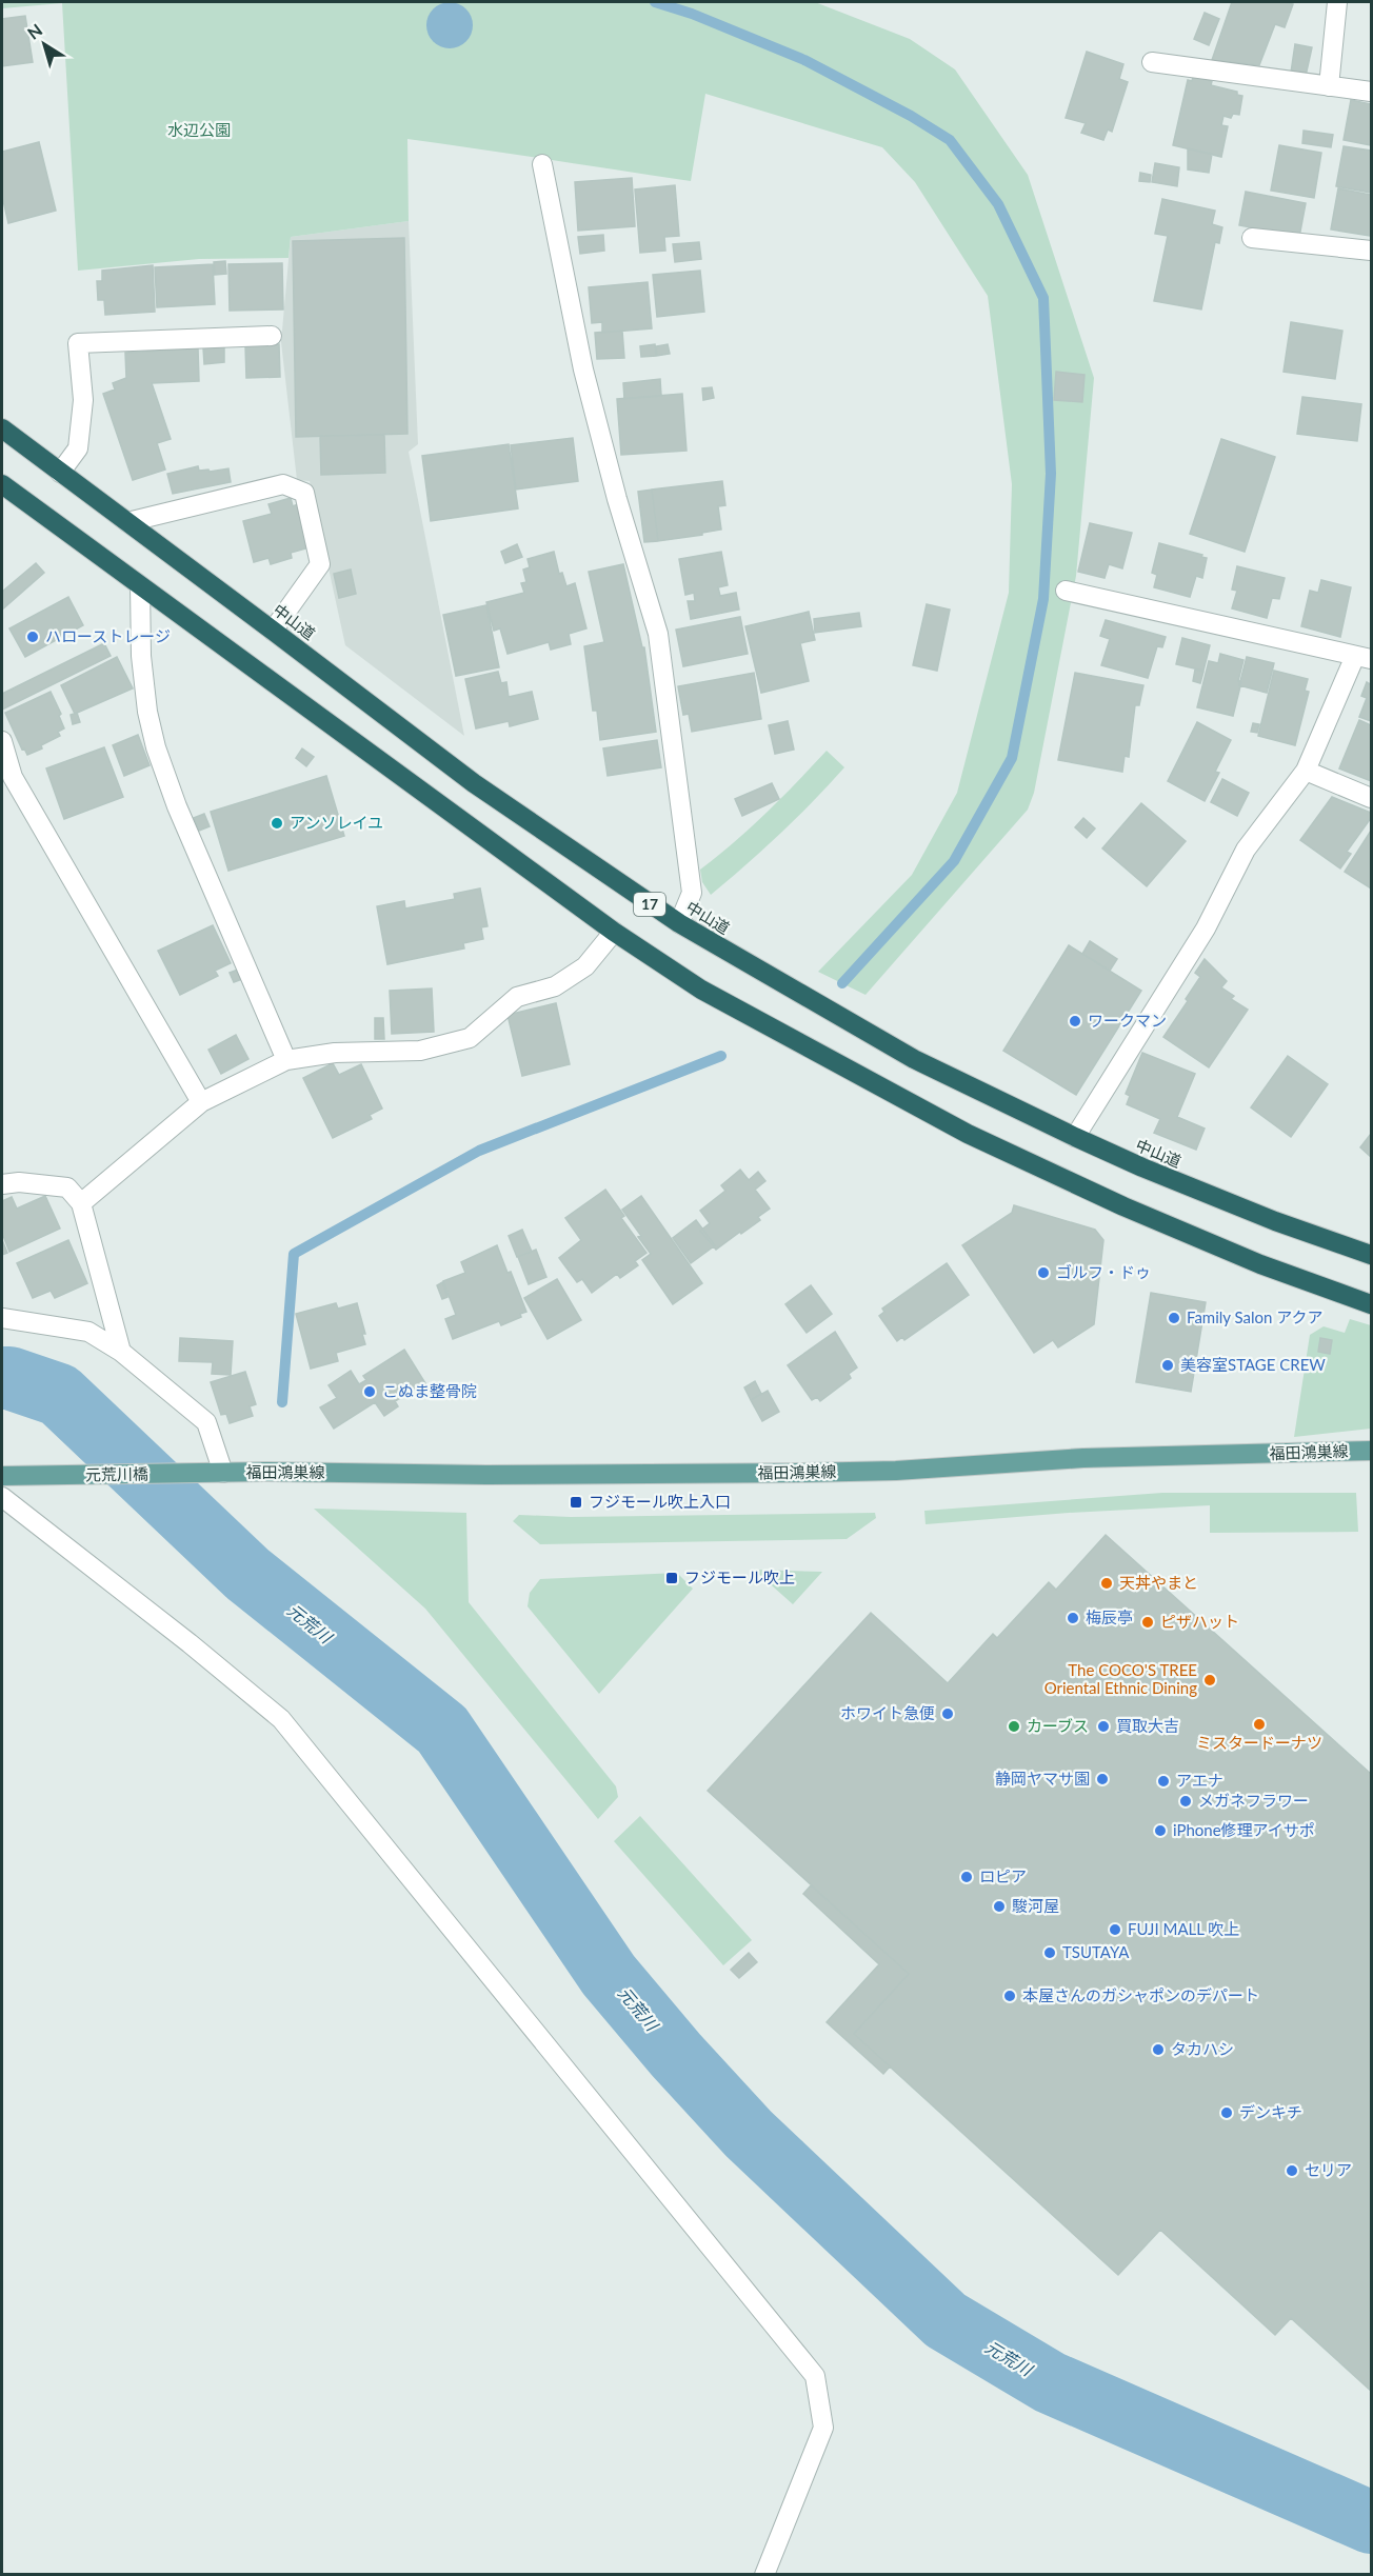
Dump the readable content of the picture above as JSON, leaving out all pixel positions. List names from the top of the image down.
{
  "streets": {
    "highway": ["中山道", "17"],
    "main road": ["福田鴻巣線", "元荒川橋"]
  },
  "crossings": [
    ["福田鴻巣線", "元荒川橋"]
  ],
  "water": ["元荒川"],
  "parks": ["水辺公園"],
  "places": {
    "other": [
      "ハローストレージ",
      "アンソレイユ",
      "ワークマン",
      "ゴルフ・ドゥ",
      "Family Salon アクア",
      "美容室STAGE CREW",
      "こぬま整骨院",
      "天丼やまと",
      "梅辰亭",
      "ピザハット",
      "The COCO'S TREE Oriental Ethnic Dining",
      "ホワイト急便",
      "ミスタードーナツ",
      "カーブス",
      "買取大吉",
      "静岡ヤマサ園",
      "アエナ",
      "メガネフラワー",
      "iPhone修理アイサポ",
      "ロピア",
      "駿河屋",
      "FUJI MALL 吹上",
      "TSUTAYA",
      "本屋さんのガシャポンのデパート",
      "タカハシ",
      "デンキチ",
      "セリア"
    ],
    "transit": ["フジモール吹上入口", "フジモール吹上"]
  },
  "north": "top left"
}
